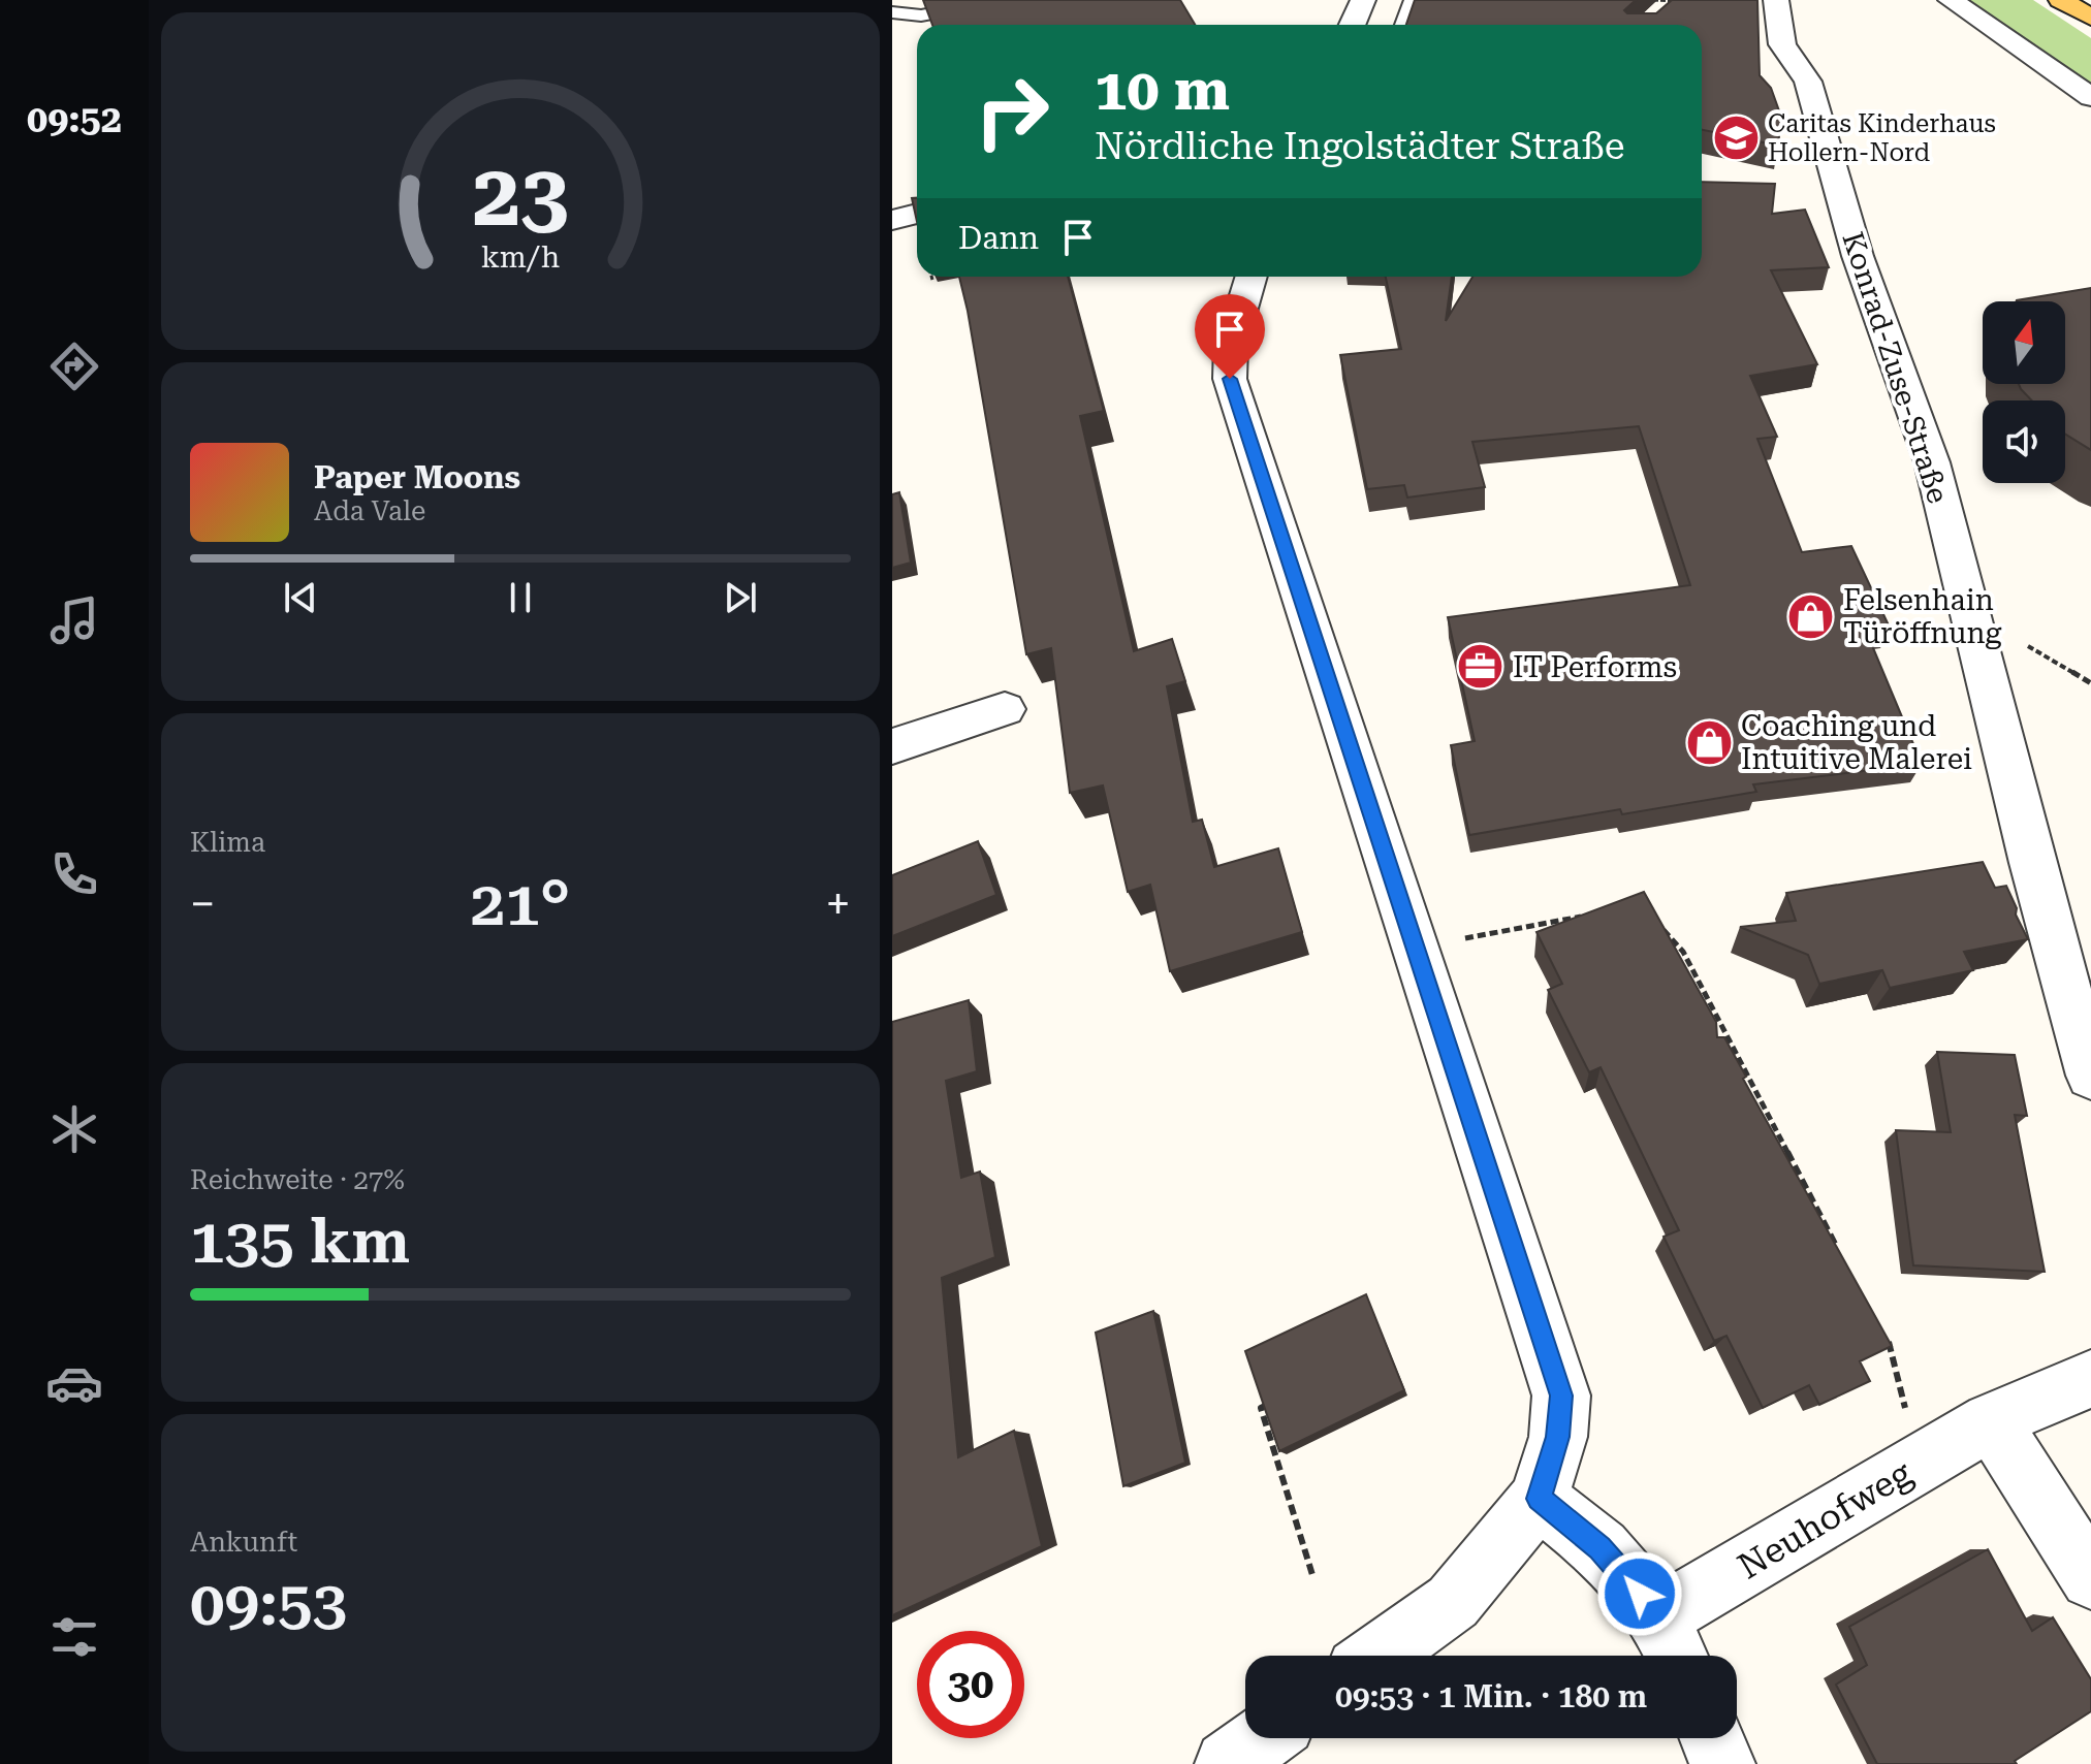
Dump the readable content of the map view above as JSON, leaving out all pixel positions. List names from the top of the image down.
{
  "streets": {
    "street": ["Konrad-Zuse-Straße", "Neuhofweg"]
  },
  "places": {
    "school or university": ["Caritas Kinderhaus Hollern-Nord"],
    "shop": ["Felsenhain Türöffnung", "Coaching und Intuitive Malerei"],
    "office": ["IT Performs"]
  },
  "north": "top",
  "page": {
    "tabs": "09:52",
    "turn": ["10 m", "Nördliche Ingolstädter Straße"],
    "then": "Dann",
    "song": ["Paper Moons", "Ada Vale"],
    "tile": [
      "Klima",
      ["Reichweite · 27%", "135 km"],
      ["Ankunft", "09:53"]
    ],
    "heat": ["−", "21°", "+"],
    "limit": "30",
    "trip": "09:53 · 1 Min. · 180 m",
    "gauge": ["23", "km/h"]
  }
}
